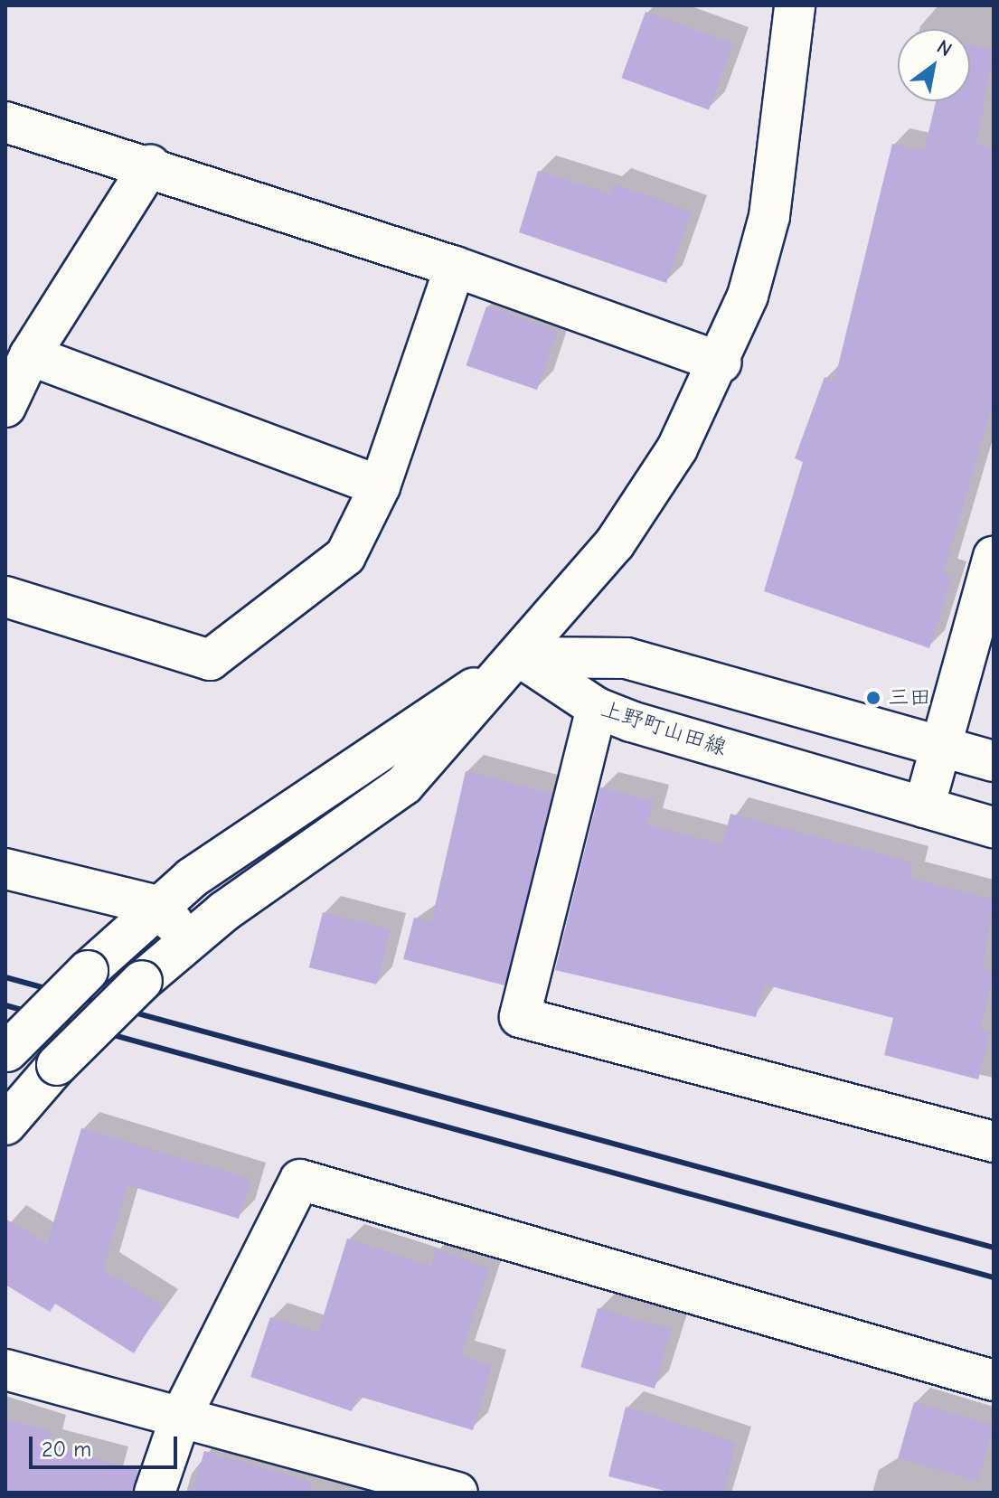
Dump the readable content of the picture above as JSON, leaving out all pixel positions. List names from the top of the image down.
{
  "streets": {
    "street": ["上野町山田線"]
  },
  "places": ["三田"],
  "scale_bar": "20 m",
  "north": "top right"
}
